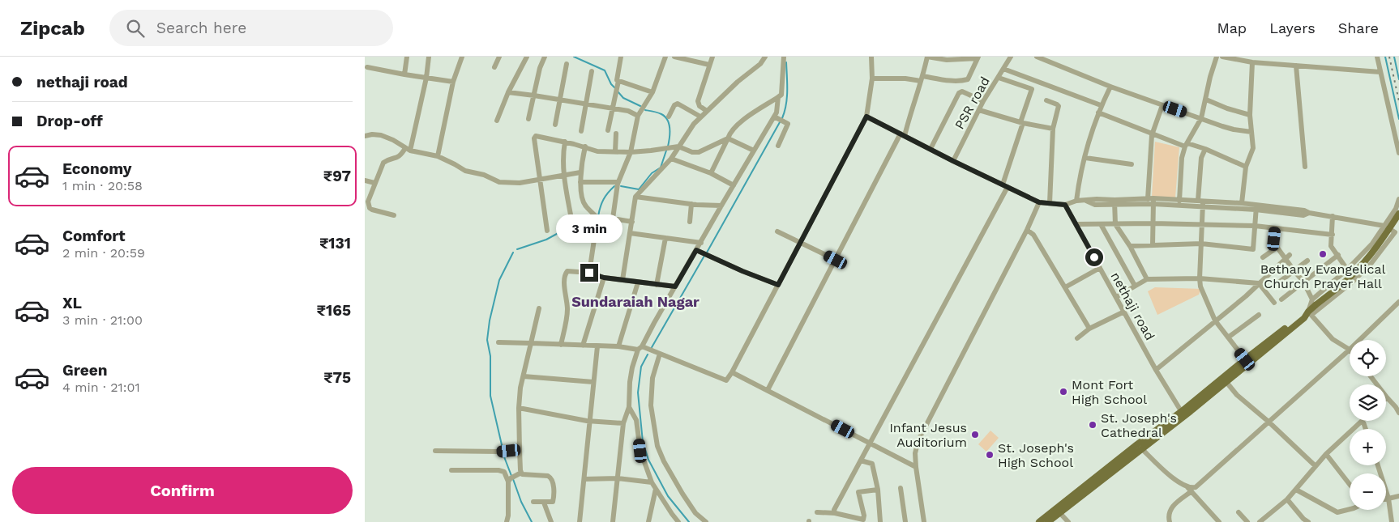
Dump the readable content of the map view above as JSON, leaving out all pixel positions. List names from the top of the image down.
{
  "streets": {
    "street": ["PSR road", "nethaji road"]
  },
  "districts": ["Sundaraiah Nagar"],
  "places": [
    "Bethany Evangelical Church Prayer Hall",
    "Mont Fort High School",
    "St. Joseph's Cathedral",
    "Infant Jesus Auditorium",
    "St. Joseph's High School"
  ],
  "page": {
    "header": "Zipcab",
    "search": "Search here",
    "nav": ["Map", "Layers", "Share"],
    "banner": ["nethaji road", "Drop-off"],
    "list": [
      {
        "name": "Economy",
        "note": "1 min · 20:58",
        "value": "₹97"
      },
      {
        "name": "Comfort",
        "note": "2 min · 20:59",
        "value": "₹131"
      },
      {
        "name": "XL",
        "note": "3 min · 21:00",
        "value": "₹165"
      },
      {
        "name": "Green",
        "note": "4 min · 21:01",
        "value": "₹75"
      }
    ],
    "bubble": "3 min",
    "map_buttons": ["+", "−"],
    "buttons": "Confirm"
  }
}
